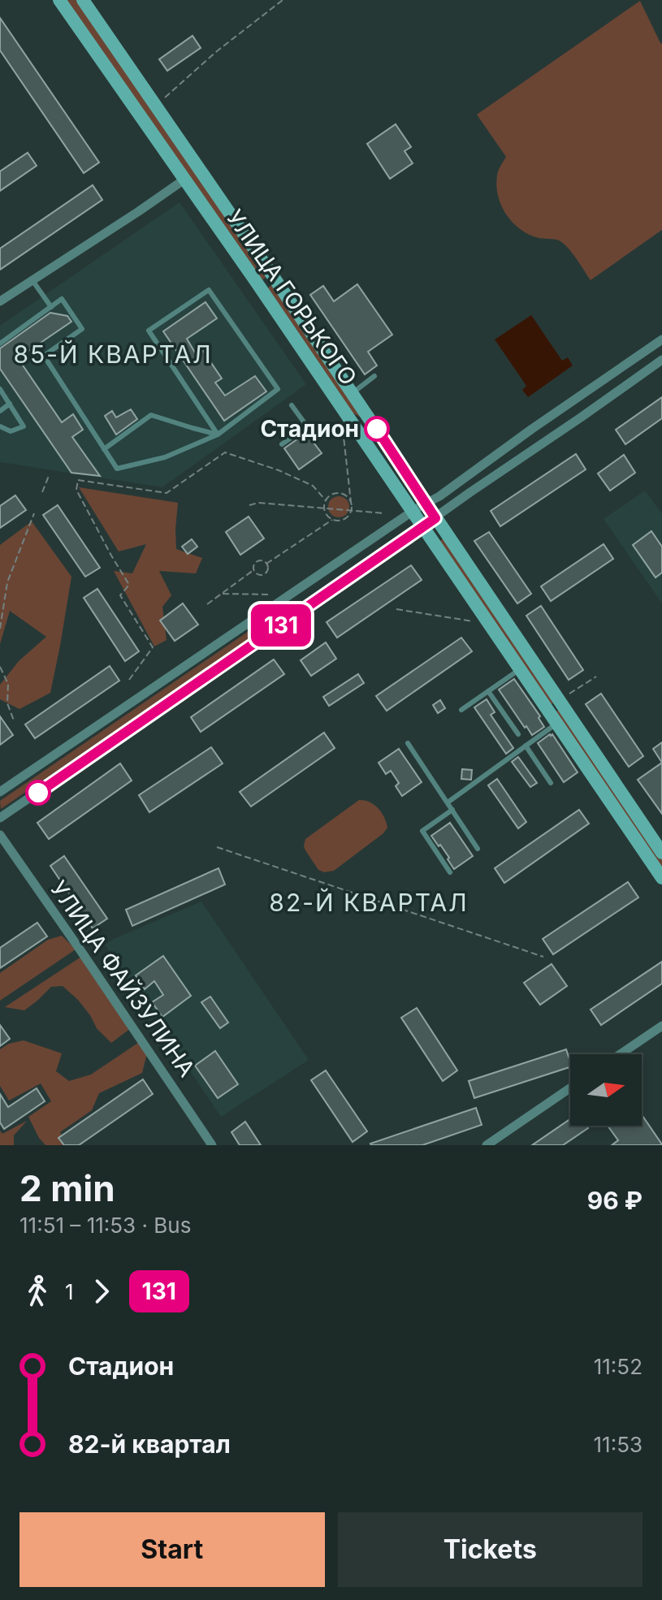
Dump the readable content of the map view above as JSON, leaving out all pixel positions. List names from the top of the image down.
{
  "streets": {
    "main road": ["УЛИЦА ГОРЬКОГО"],
    "street": ["УЛИЦА ФАЙЗУЛИНА"]
  },
  "districts": ["85-Й КВАРТАЛ", "82-Й КВАРТАЛ"],
  "places": ["Стадион"],
  "lines": ["bus line 131"],
  "north": "right",
  "page": {
    "on_map": "131",
    "heading": ["2 min", "11:51 – 11:53 · Bus", "96 ₽"],
    "legs": ["1", "131"],
    "list": [
      {
        "name": "Стадион",
        "value": "11:52"
      },
      {
        "name": "82-й квартал",
        "value": "11:53"
      }
    ],
    "buttons": ["Start", "Tickets"]
  }
}
